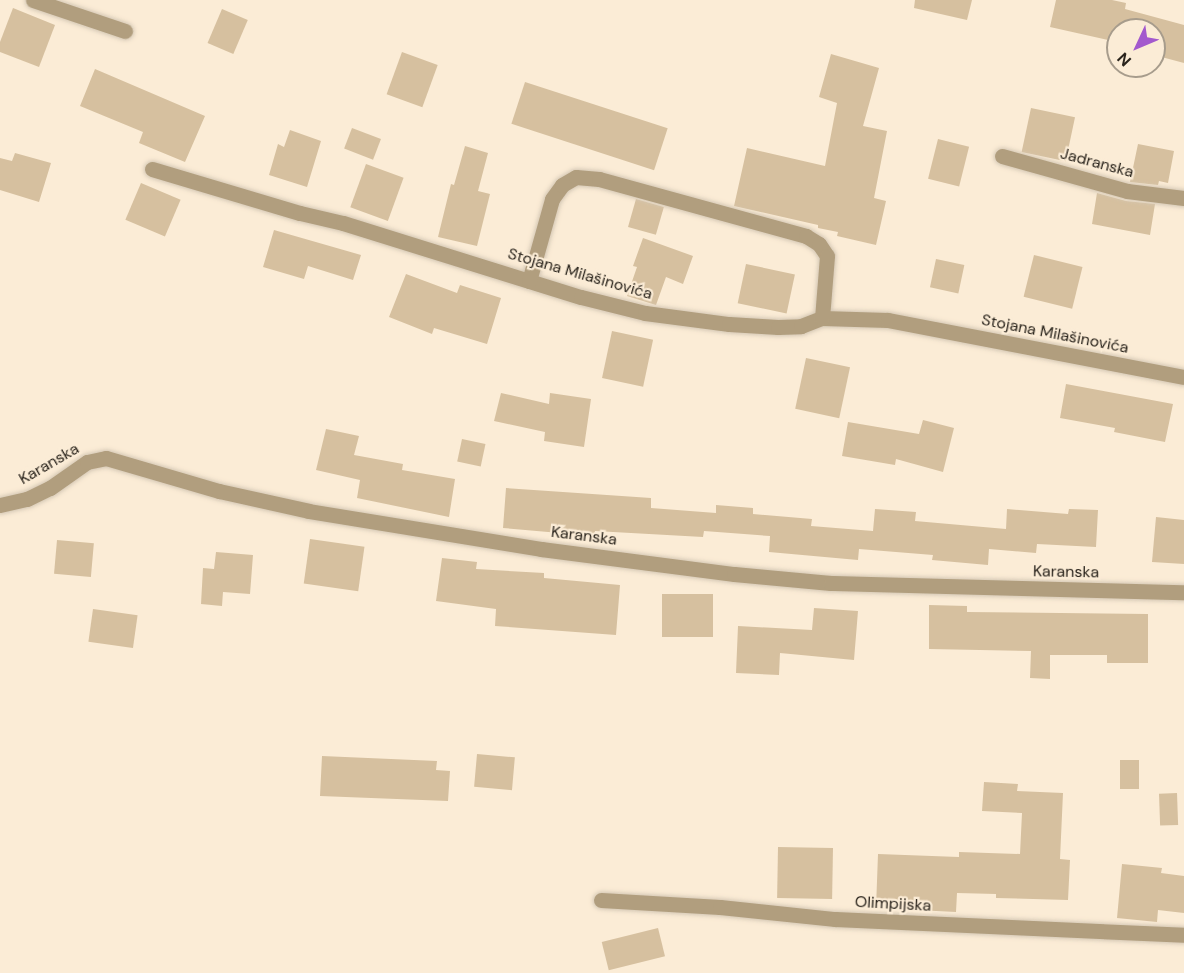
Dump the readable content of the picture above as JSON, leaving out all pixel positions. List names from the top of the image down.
{
  "streets": {
    "street": [
      "Jadranska",
      "Stojana Milašinovića",
      "Karanska",
      "Olimpijska"
    ]
  },
  "north": "bottom left"
}
